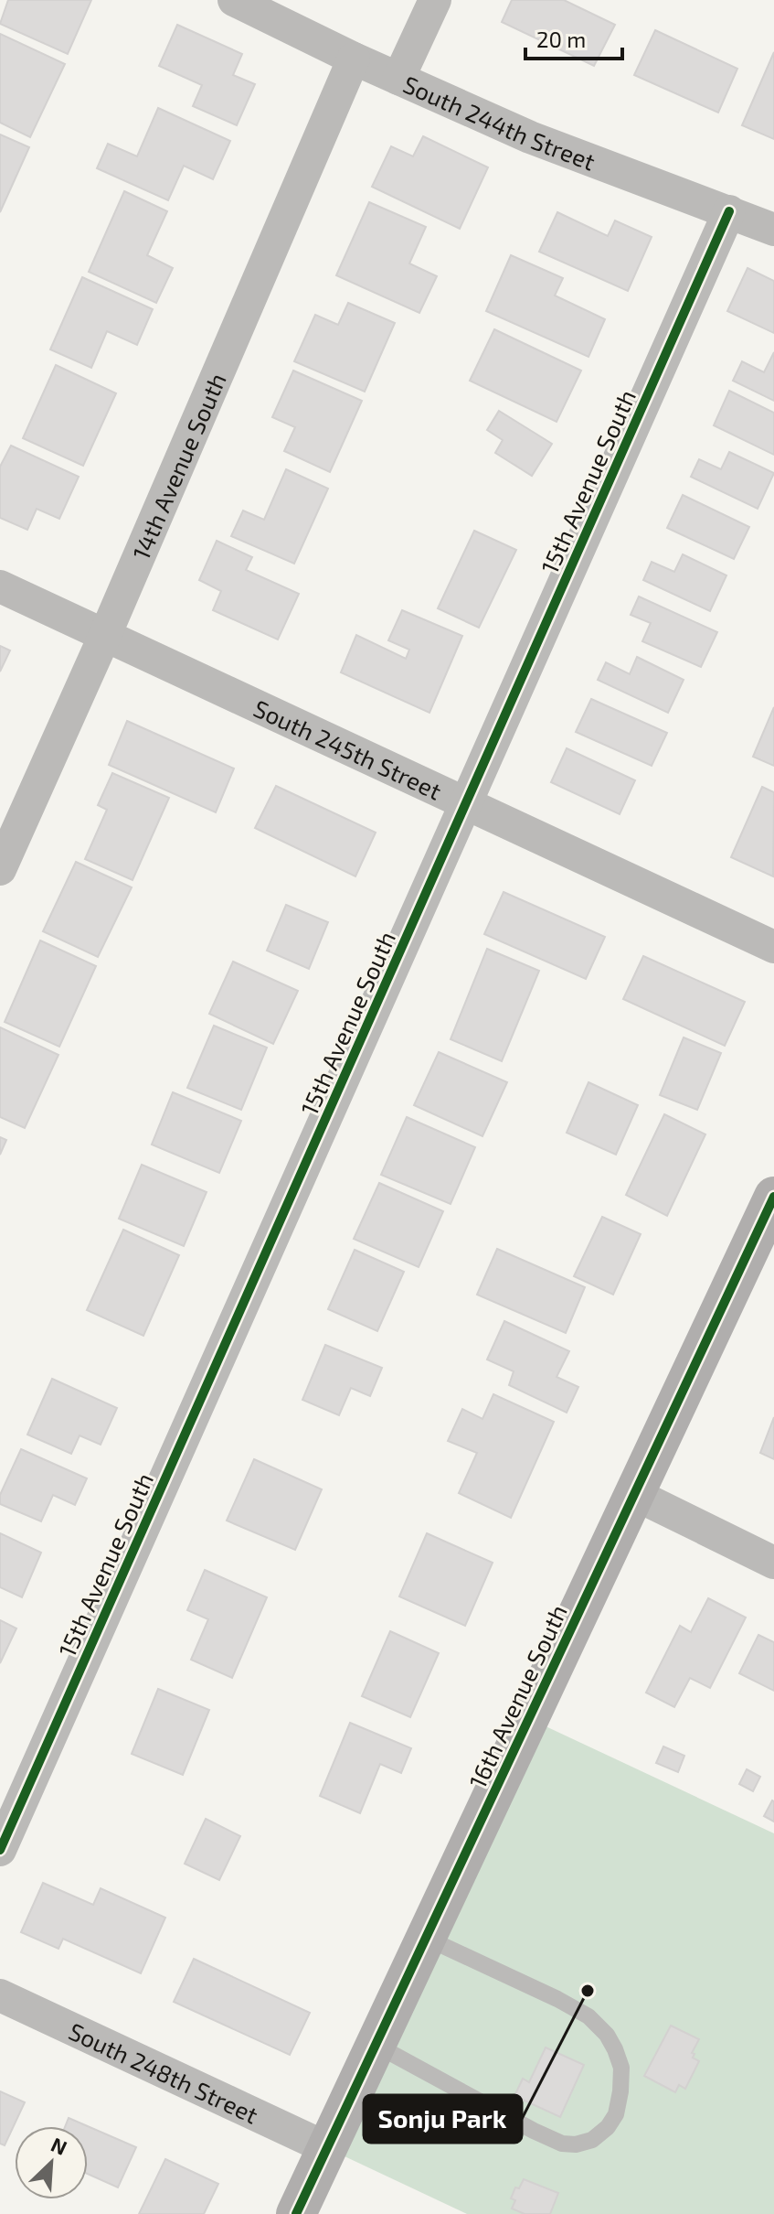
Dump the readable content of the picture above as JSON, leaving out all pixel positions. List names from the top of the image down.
{
  "streets": {
    "main road": ["16th Avenue South"],
    "street": [
      "South 244th Street",
      "14th Avenue South",
      "15th Avenue South",
      "South 245th Street",
      "South 248th Street"
    ]
  },
  "crossings": [
    ["South 244th Street", "14th Avenue South"],
    ["South 244th Street", "15th Avenue South"],
    ["14th Avenue South", "South 245th Street"],
    ["15th Avenue South", "South 245th Street"],
    ["16th Avenue South", "South 248th Street"]
  ],
  "places": ["Sonju Park"],
  "scale_bar": "20 m",
  "north": "top right"
}
